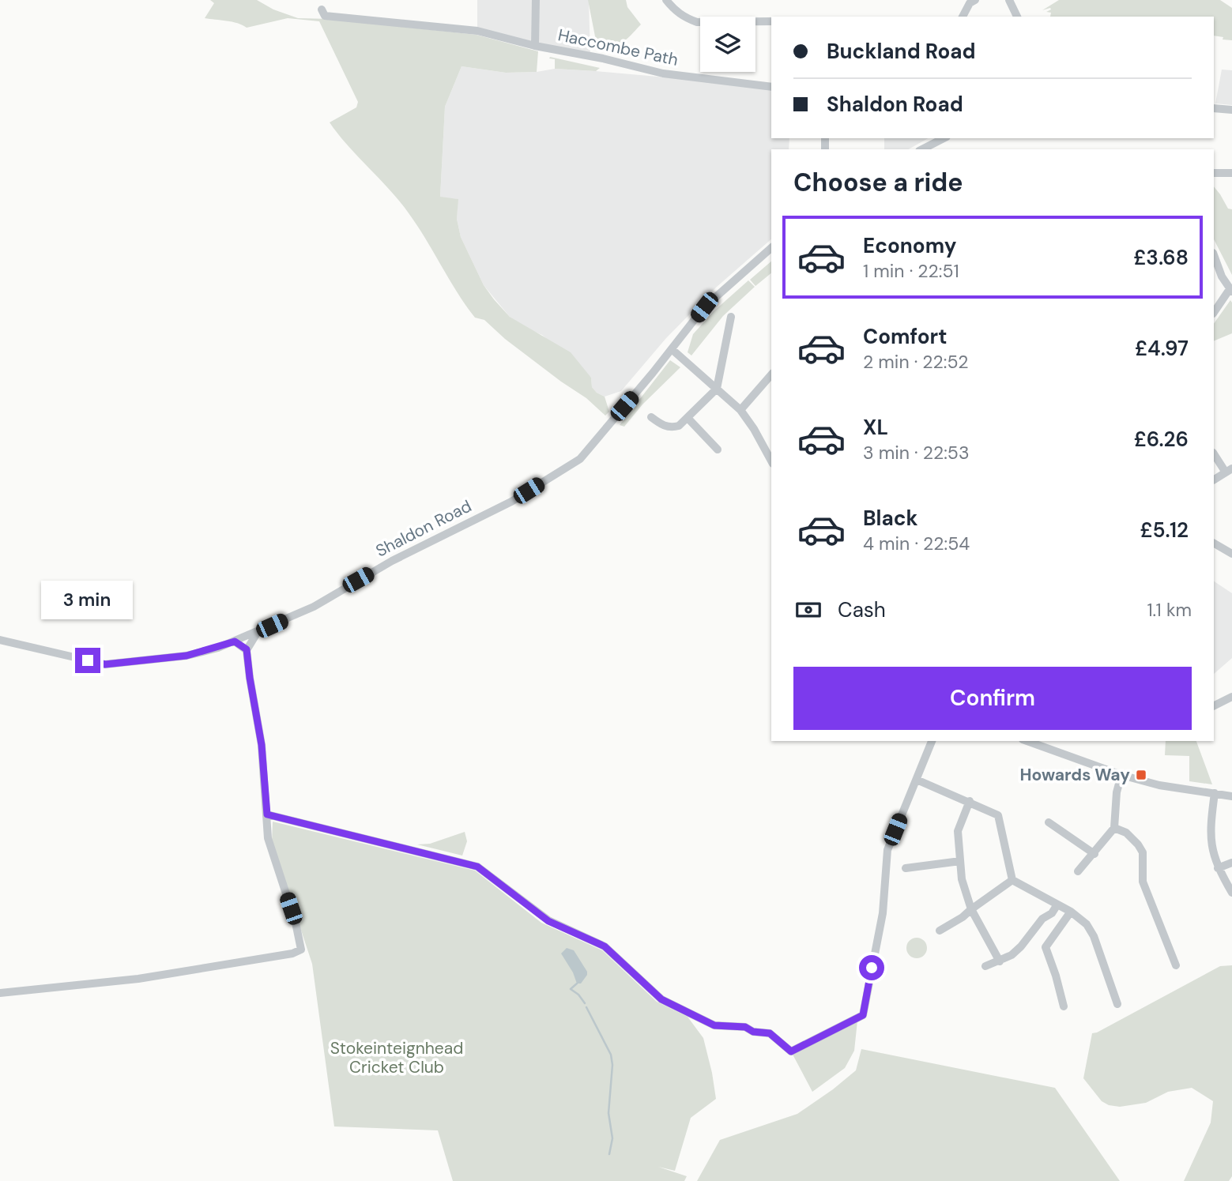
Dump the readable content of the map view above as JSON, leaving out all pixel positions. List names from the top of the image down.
{
  "streets": {
    "street": ["Haccombe Path", "Shaldon Road"]
  },
  "parks": ["Stokeinteignhead Cricket Club"],
  "places": {
    "transit": ["Howards Way"]
  },
  "page": {
    "banner": ["Buckland Road", "Shaldon Road"],
    "heading": "Choose a ride",
    "list": [
      {
        "name": "Economy",
        "note": "1 min · 22:51",
        "value": "£3.68"
      },
      {
        "name": "Comfort",
        "note": "2 min · 22:52",
        "value": "£4.97"
      },
      {
        "name": "XL",
        "note": "3 min · 22:53",
        "value": "£6.26"
      },
      {
        "name": "Black",
        "note": "4 min · 22:54",
        "value": "£5.12"
      }
    ],
    "pay": ["Cash", "1.1 km"],
    "bubble": "3 min",
    "buttons": "Confirm"
  }
}
